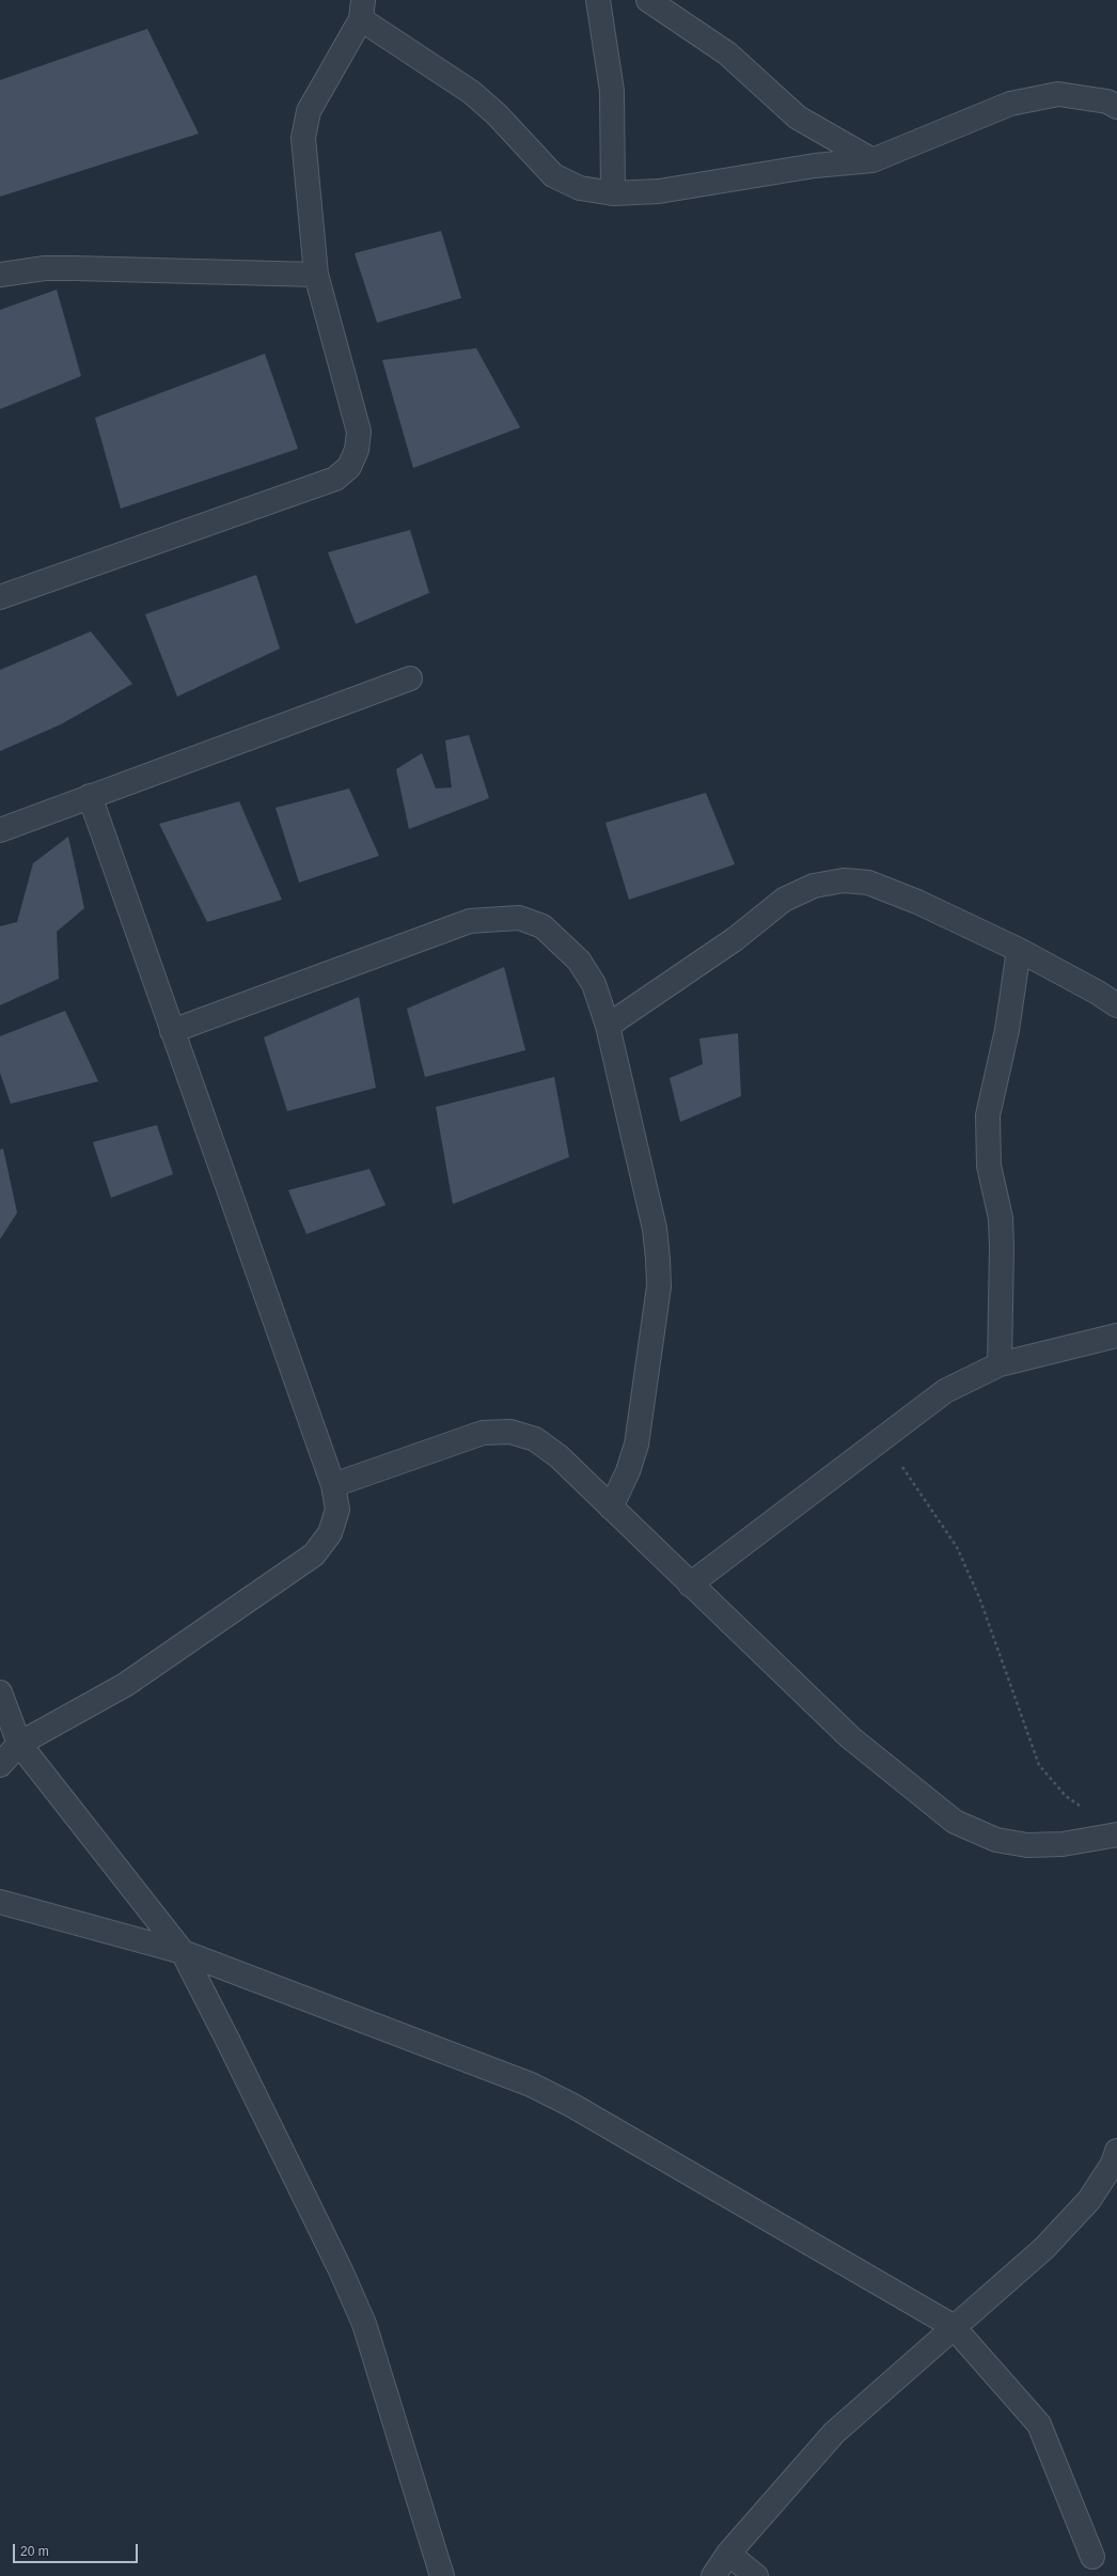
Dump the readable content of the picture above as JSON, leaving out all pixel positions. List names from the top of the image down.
{
  "scale_bar": "20 m"
}
